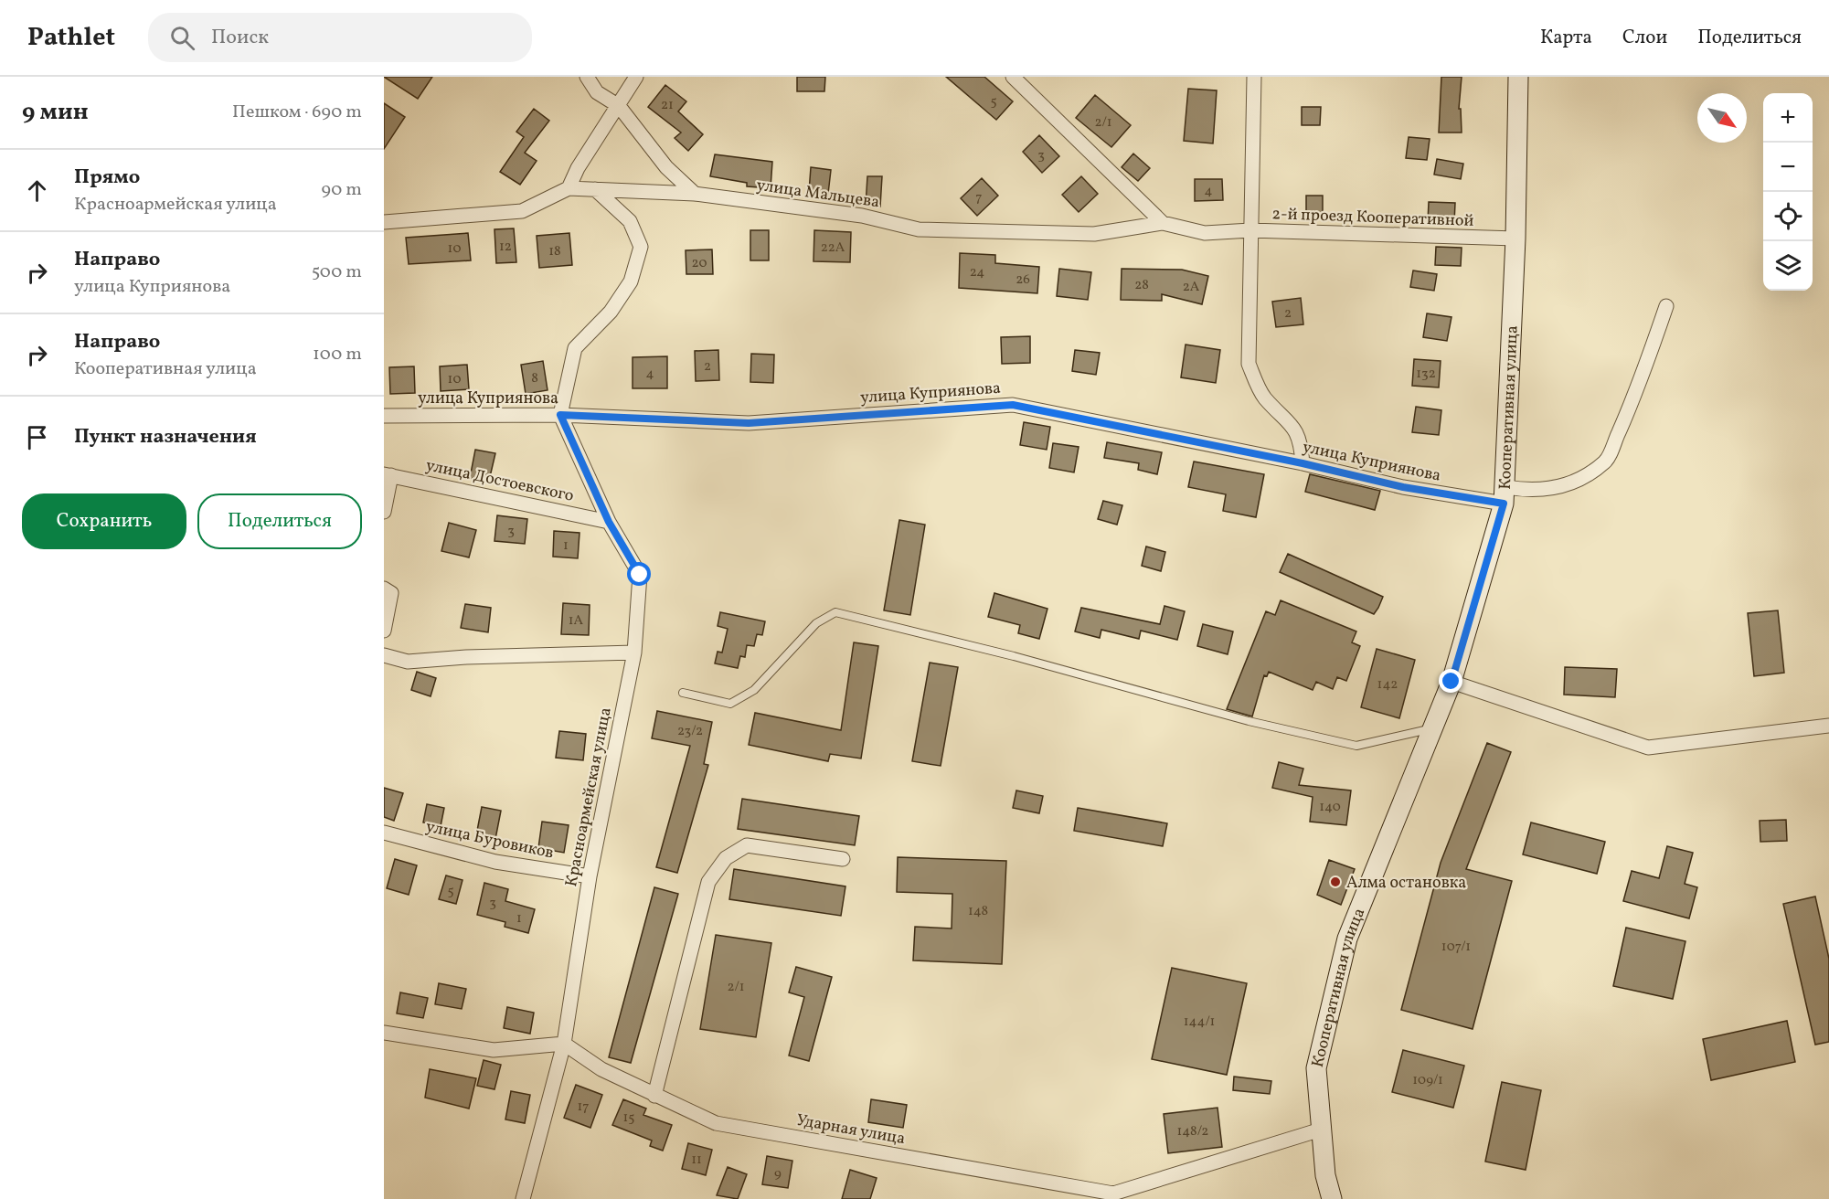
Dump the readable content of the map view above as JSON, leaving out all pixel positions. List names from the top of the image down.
{
  "streets": {
    "main road": ["Кооперативная улица"],
    "street": [
      "улица Мальцева",
      "2-й проезд Кооперативной",
      "улица Куприянова",
      "улица Достоевского",
      "Красноармейская улица",
      "улица Буровиков",
      "Ударная улица"
    ]
  },
  "crossings": [
    ["улица Мальцева", "2-й проезд Кооперативной"],
    ["2-й проезд Кооперативной", "Кооперативная улица"],
    ["улица Куприянова", "Кооперативная улица"],
    ["улица Куприянова", "Красноармейская улица"],
    ["Кооперативная улица", "Ударная улица"],
    ["улица Достоевского", "Красноармейская улица"],
    ["Красноармейская улица", "улица Буровиков"],
    ["Красноармейская улица", "Ударная улица"]
  ],
  "places": ["Алма остановка"],
  "house_numbers": [
    "5",
    "21",
    "2/1",
    "3",
    "4",
    "7",
    "12",
    "22А",
    "10",
    "18",
    "20",
    "24",
    "26",
    "28",
    "2А",
    "2",
    "2",
    "4",
    "132",
    "8",
    "10",
    "3",
    "1",
    "1А",
    "142",
    "23/2",
    "140",
    "5",
    "3",
    "148",
    "1",
    "107/1",
    "2/1",
    "144/1",
    "109/1",
    "17",
    "15",
    "148/2",
    "11",
    "9"
  ],
  "north": "bottom right",
  "page": {
    "header": "Pathlet",
    "search": "Поиск",
    "nav": ["Карта", "Слои", "Поделиться"],
    "heading": ["9 мин", "Пешком · 690 m"],
    "map_buttons": ["+", "−"],
    "list": [
      ["Прямо", "Красноармейская улица", "90 m"],
      ["Направо", "улица Куприянова", "500 m"],
      ["Направо", "Кооперативная улица", "100 m"],
      "Пункт назначения"
    ],
    "buttons": ["Сохранить", "Поделиться"]
  }
}
